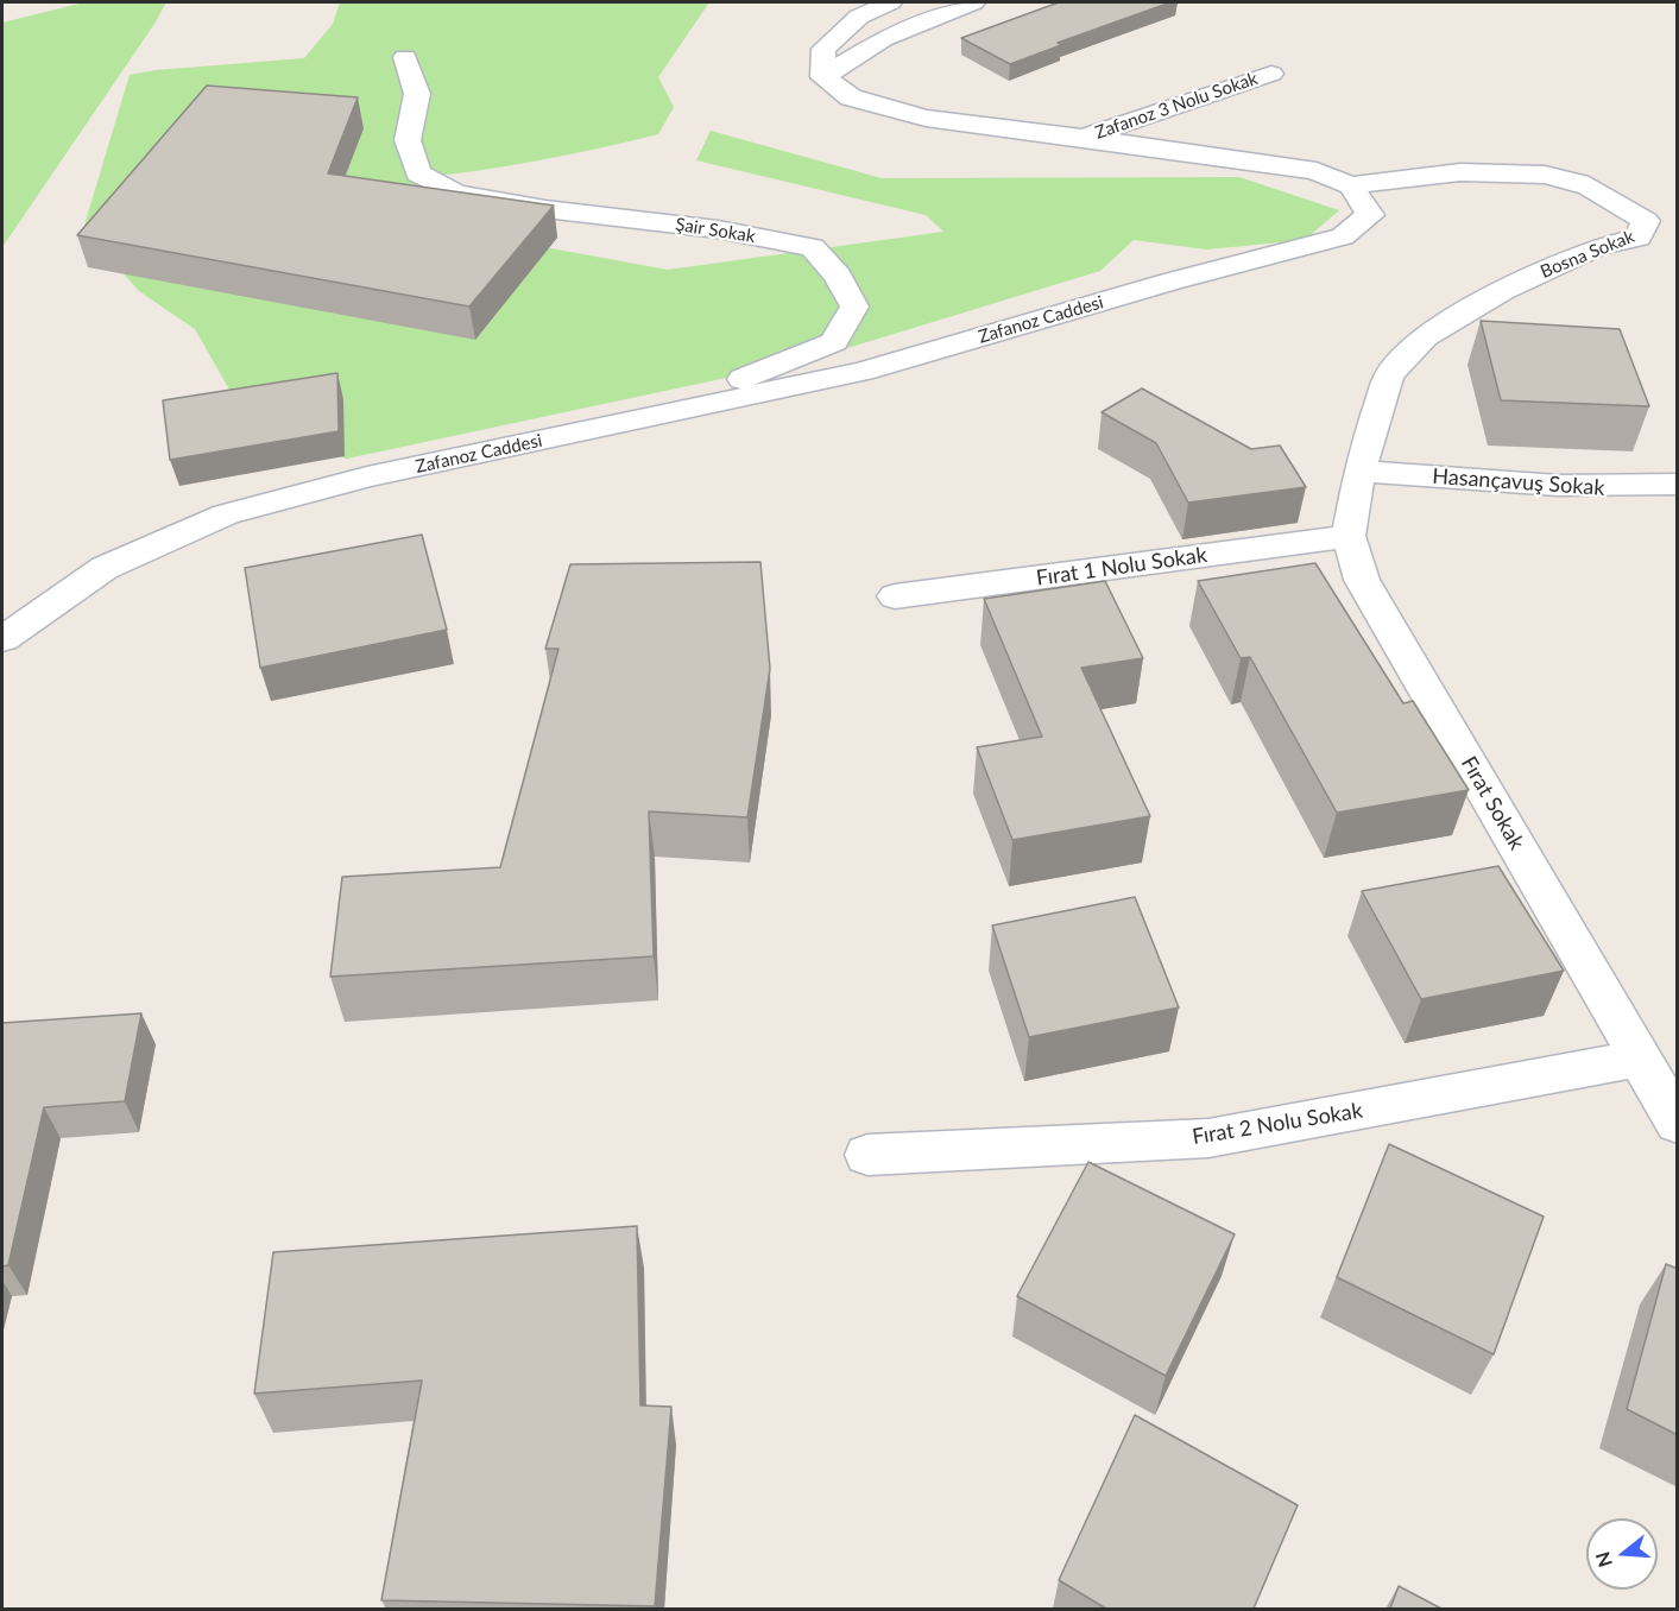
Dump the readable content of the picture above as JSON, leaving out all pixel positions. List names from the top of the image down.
{
  "streets": {
    "street": [
      "Zafanoz 3 Nolu Sokak",
      "Şair Sokak",
      "Bosna Sokak",
      "Zafanoz Caddesi",
      "Hasançavuş Sokak",
      "Fırat 1 Nolu Sokak",
      "Fırat Sokak",
      "Fırat 2 Nolu Sokak"
    ]
  },
  "crossings": [
    ["Şair Sokak", "Zafanoz Caddesi"],
    ["Bosna Sokak", "Zafanoz Caddesi"],
    ["Bosna Sokak", "Hasançavuş Sokak"],
    ["Bosna Sokak", "Fırat Sokak"],
    ["Hasançavuş Sokak", "Fırat Sokak"],
    ["Fırat 1 Nolu Sokak", "Fırat Sokak"],
    ["Fırat Sokak", "Fırat 2 Nolu Sokak"]
  ],
  "north": "left"
}
